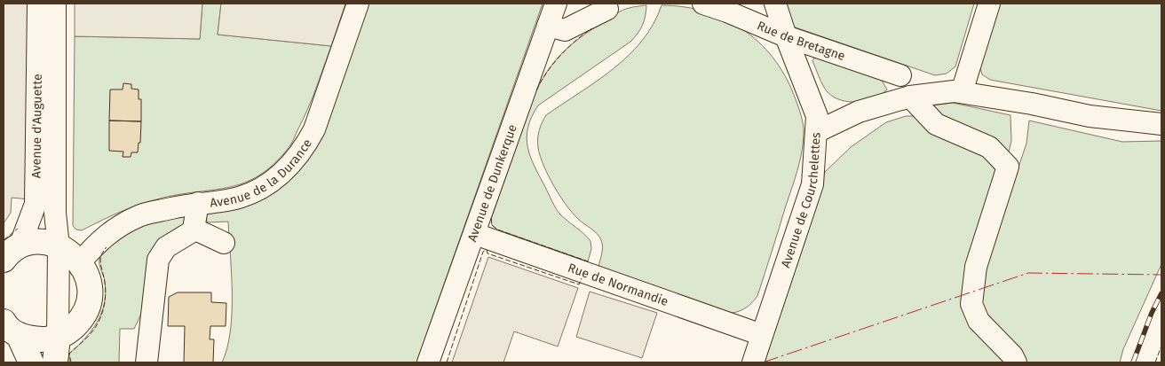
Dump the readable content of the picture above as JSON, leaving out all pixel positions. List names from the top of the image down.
{
  "streets": {
    "street": [
      "Rue de Bretagne",
      "Avenue d'Auguette",
      "Avenue de la Durance",
      "Avenue de Dunkerque",
      "Avenue de Courchelettes",
      "Rue de Normandie"
    ]
  },
  "crossings": [
    ["Rue de Bretagne", "Avenue de Courchelettes"],
    ["Avenue de Dunkerque", "Rue de Normandie"],
    ["Avenue de Courchelettes", "Rue de Normandie"]
  ]
}
